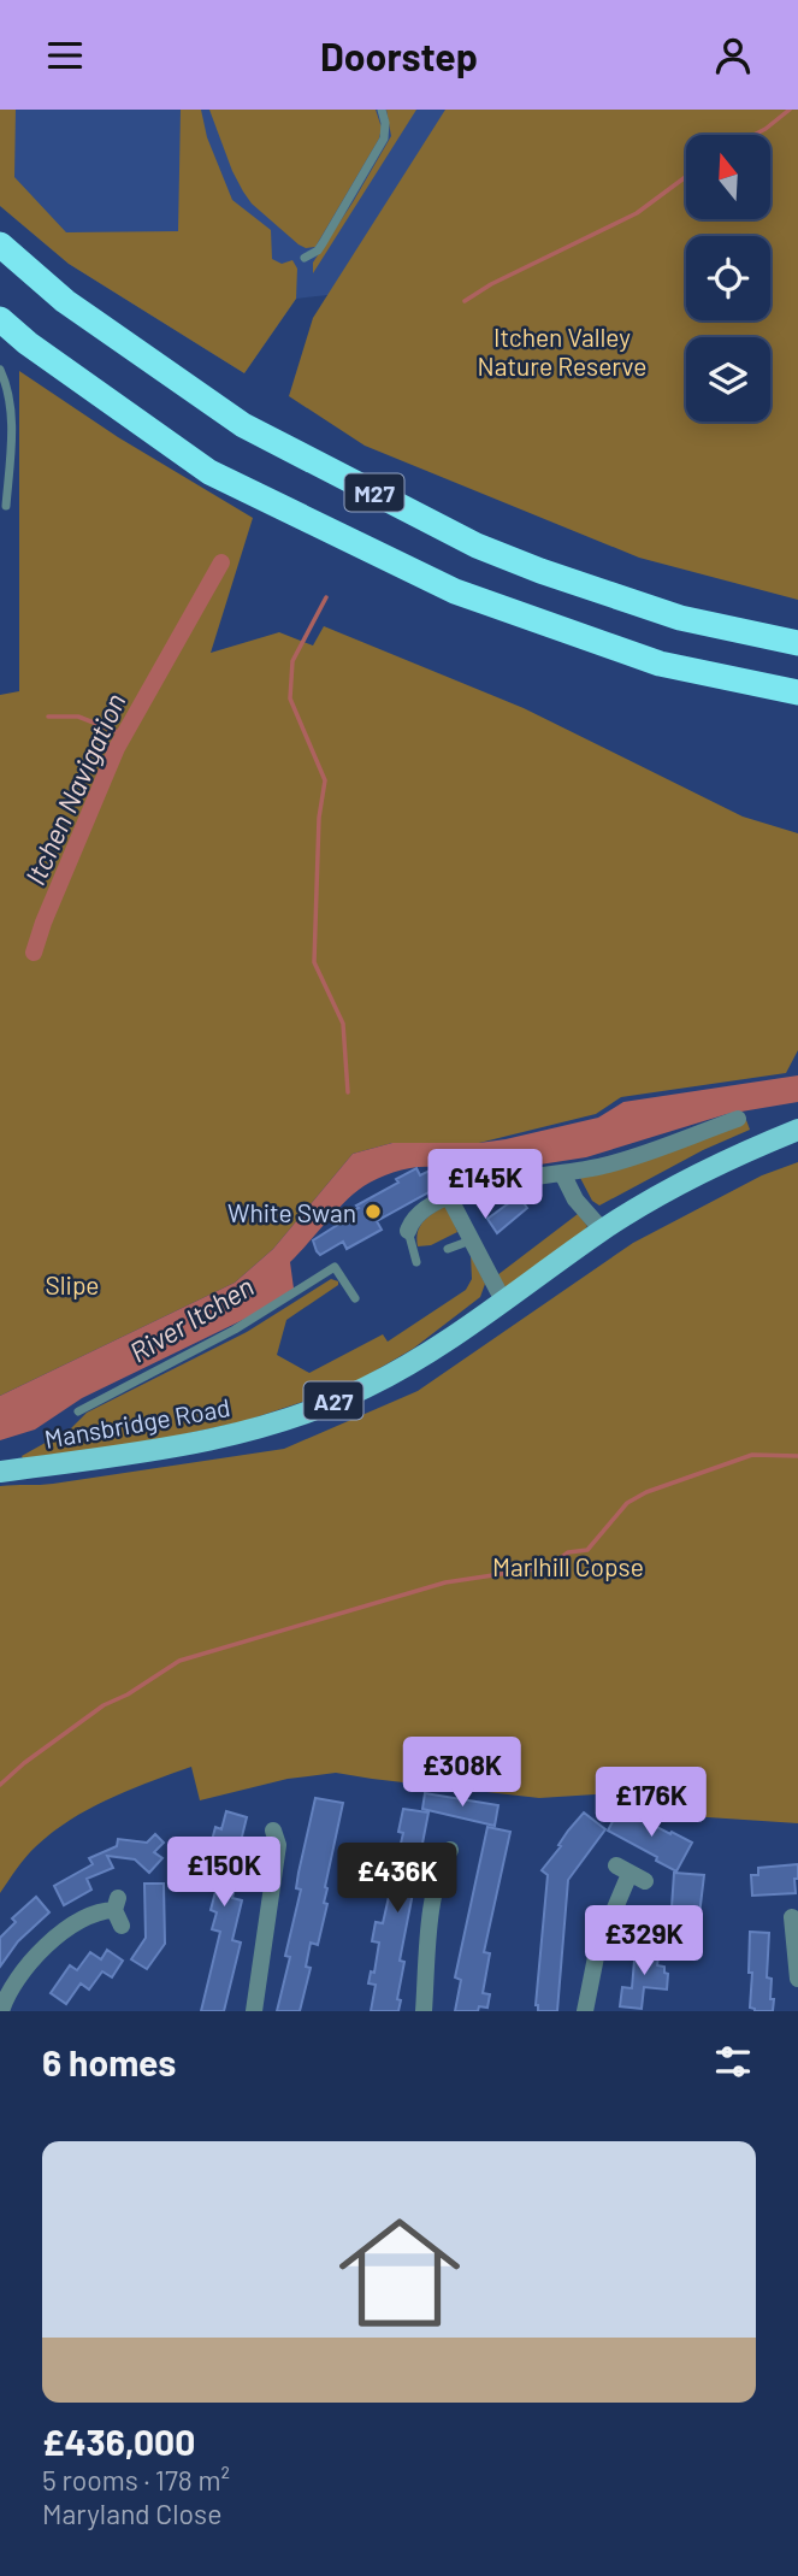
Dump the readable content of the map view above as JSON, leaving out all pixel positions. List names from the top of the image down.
{
  "streets": {
    "highway": ["M27"],
    "main road": ["A27", "Mansbridge Road"]
  },
  "water": ["Itchen Navigation", "River Itchen"],
  "parks": ["Itchen Valley Nature Reserve", "Slipe", "Marlhill Copse"],
  "places": ["White Swan"],
  "north": "top",
  "page": {
    "header": "Doorstep",
    "price": [
      "£145K",
      "£308K",
      "£176K",
      "£150K",
      "£436K",
      "£329K"
    ],
    "heading": "6 homes",
    "list": [
      {
        "name": "£436,000",
        "note": "5 rooms · 178 m² · Maryland Close"
      }
    ]
  }
}
